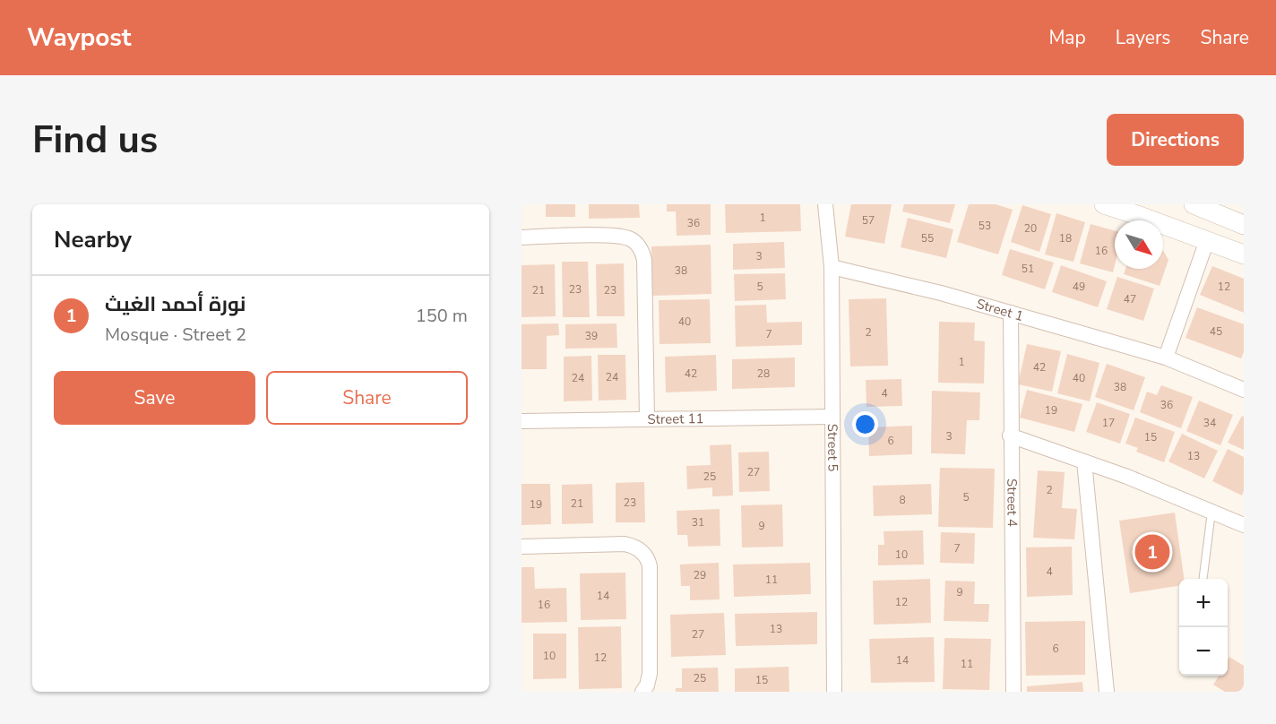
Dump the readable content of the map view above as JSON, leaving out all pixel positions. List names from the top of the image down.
{
  "streets": {
    "street": [
      "Street 1",
      "Street 11",
      "Street 5",
      "Street 4"
    ]
  },
  "crossings": [
    ["Street 1", "Street 5"],
    ["Street 1", "Street 4"],
    ["Street 11", "Street 5"]
  ],
  "house_numbers": [
    "1",
    "57",
    "36",
    "53",
    "20",
    "55",
    "18",
    "16",
    "3",
    "51",
    "38",
    "5",
    "49",
    "12",
    "23",
    "21",
    "23",
    "47",
    "40",
    "45",
    "2",
    "7",
    "39",
    "1",
    "42",
    "42",
    "28",
    "24",
    "24",
    "40",
    "38",
    "4",
    "36",
    "19",
    "17",
    "34",
    "3",
    "15",
    "6",
    "13",
    "27",
    "25",
    "2",
    "5",
    "8",
    "23",
    "21",
    "19",
    "31",
    "9",
    "7",
    "10",
    "4",
    "29",
    "11",
    "9",
    "14",
    "12",
    "16",
    "13",
    "27",
    "6",
    "10",
    "12",
    "14",
    "11",
    "25",
    "15"
  ],
  "north": "bottom right",
  "page": {
    "header": "Waypost",
    "nav": ["Map", "Layers", "Share"],
    "buttons": [
      "Directions",
      ["Save", "Share"]
    ],
    "title": "Find us",
    "heading": "Nearby",
    "list": [
      {
        "mark": "1",
        "name": "نورة أحمد الغيث",
        "note": "Mosque · Street 2",
        "value": "150 m"
      }
    ],
    "pins": "1",
    "map_buttons": ["+", "−"]
  }
}
